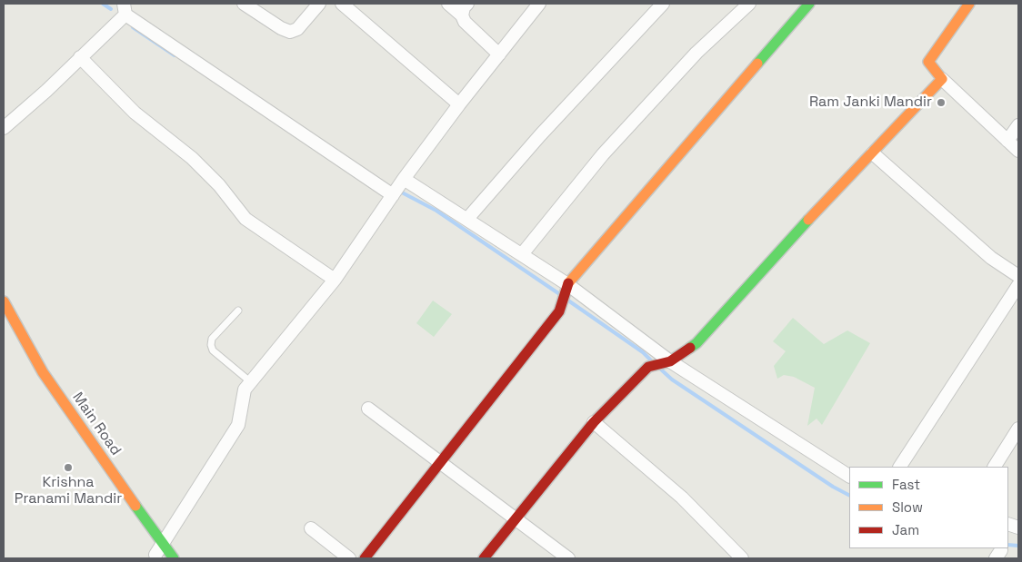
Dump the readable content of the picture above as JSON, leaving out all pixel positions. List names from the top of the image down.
{
  "streets": {
    "street": ["Main Road"]
  },
  "places": ["Ram Janki Mandir", "Krishna Pranami Mandir"],
  "legend": ["Fast", "Slow", "Jam"]
}
